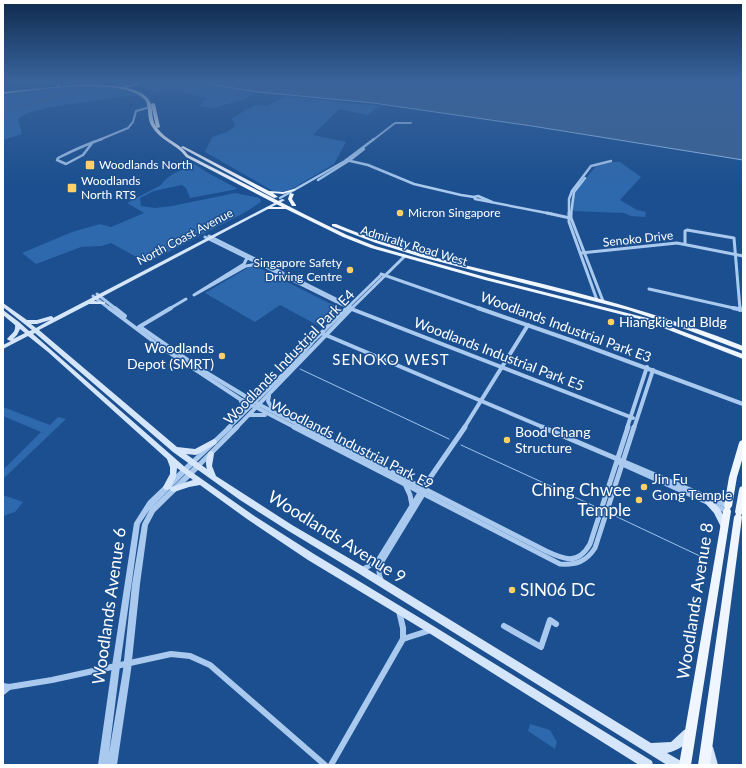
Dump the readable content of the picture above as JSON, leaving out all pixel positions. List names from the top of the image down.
{
  "streets": {
    "main road": [
      "North Coast Avenue",
      "Admiralty Road West",
      "Woodlands Avenue 9",
      "Woodlands Avenue 8"
    ],
    "street": [
      "Senoko Drive",
      "Woodlands Industrial Park E3",
      "Woodlands Industrial Park E5",
      "Woodlands Industrial Park E4",
      "Woodlands Industrial Park E9",
      "Woodlands Avenue 6"
    ]
  },
  "crossings": [
    ["North Coast Avenue", "Admiralty Road West"],
    ["North Coast Avenue", "Woodlands Industrial Park E5"],
    ["North Coast Avenue", "Woodlands Industrial Park E9"],
    ["North Coast Avenue", "Woodlands Avenue 9"],
    ["Admiralty Road West", "Woodlands Industrial Park E4"],
    ["Woodlands Industrial Park E3", "Woodlands Industrial Park E4"],
    ["Woodlands Industrial Park E5", "Woodlands Industrial Park E4"],
    ["Woodlands Industrial Park E4", "Woodlands Industrial Park E9"],
    ["Woodlands Industrial Park E4", "Woodlands Avenue 9"],
    ["Woodlands Industrial Park E4", "Woodlands Avenue 6"],
    ["Woodlands Avenue 9", "Woodlands Avenue 6"]
  ],
  "districts": ["SENOKO WEST"],
  "places": {
    "transit": ["Woodlands North", "Woodlands North RTS"],
    "other": [
      "Micron Singapore",
      "Singapore Safety Driving Centre",
      "Hiangkie Ind Bldg",
      "Woodlands Depot (SMRT)",
      "Bood Chang Structure",
      "Jin Fu Gong Temple",
      "Ching Chwee Temple",
      "SIN06 DC"
    ]
  }
}
